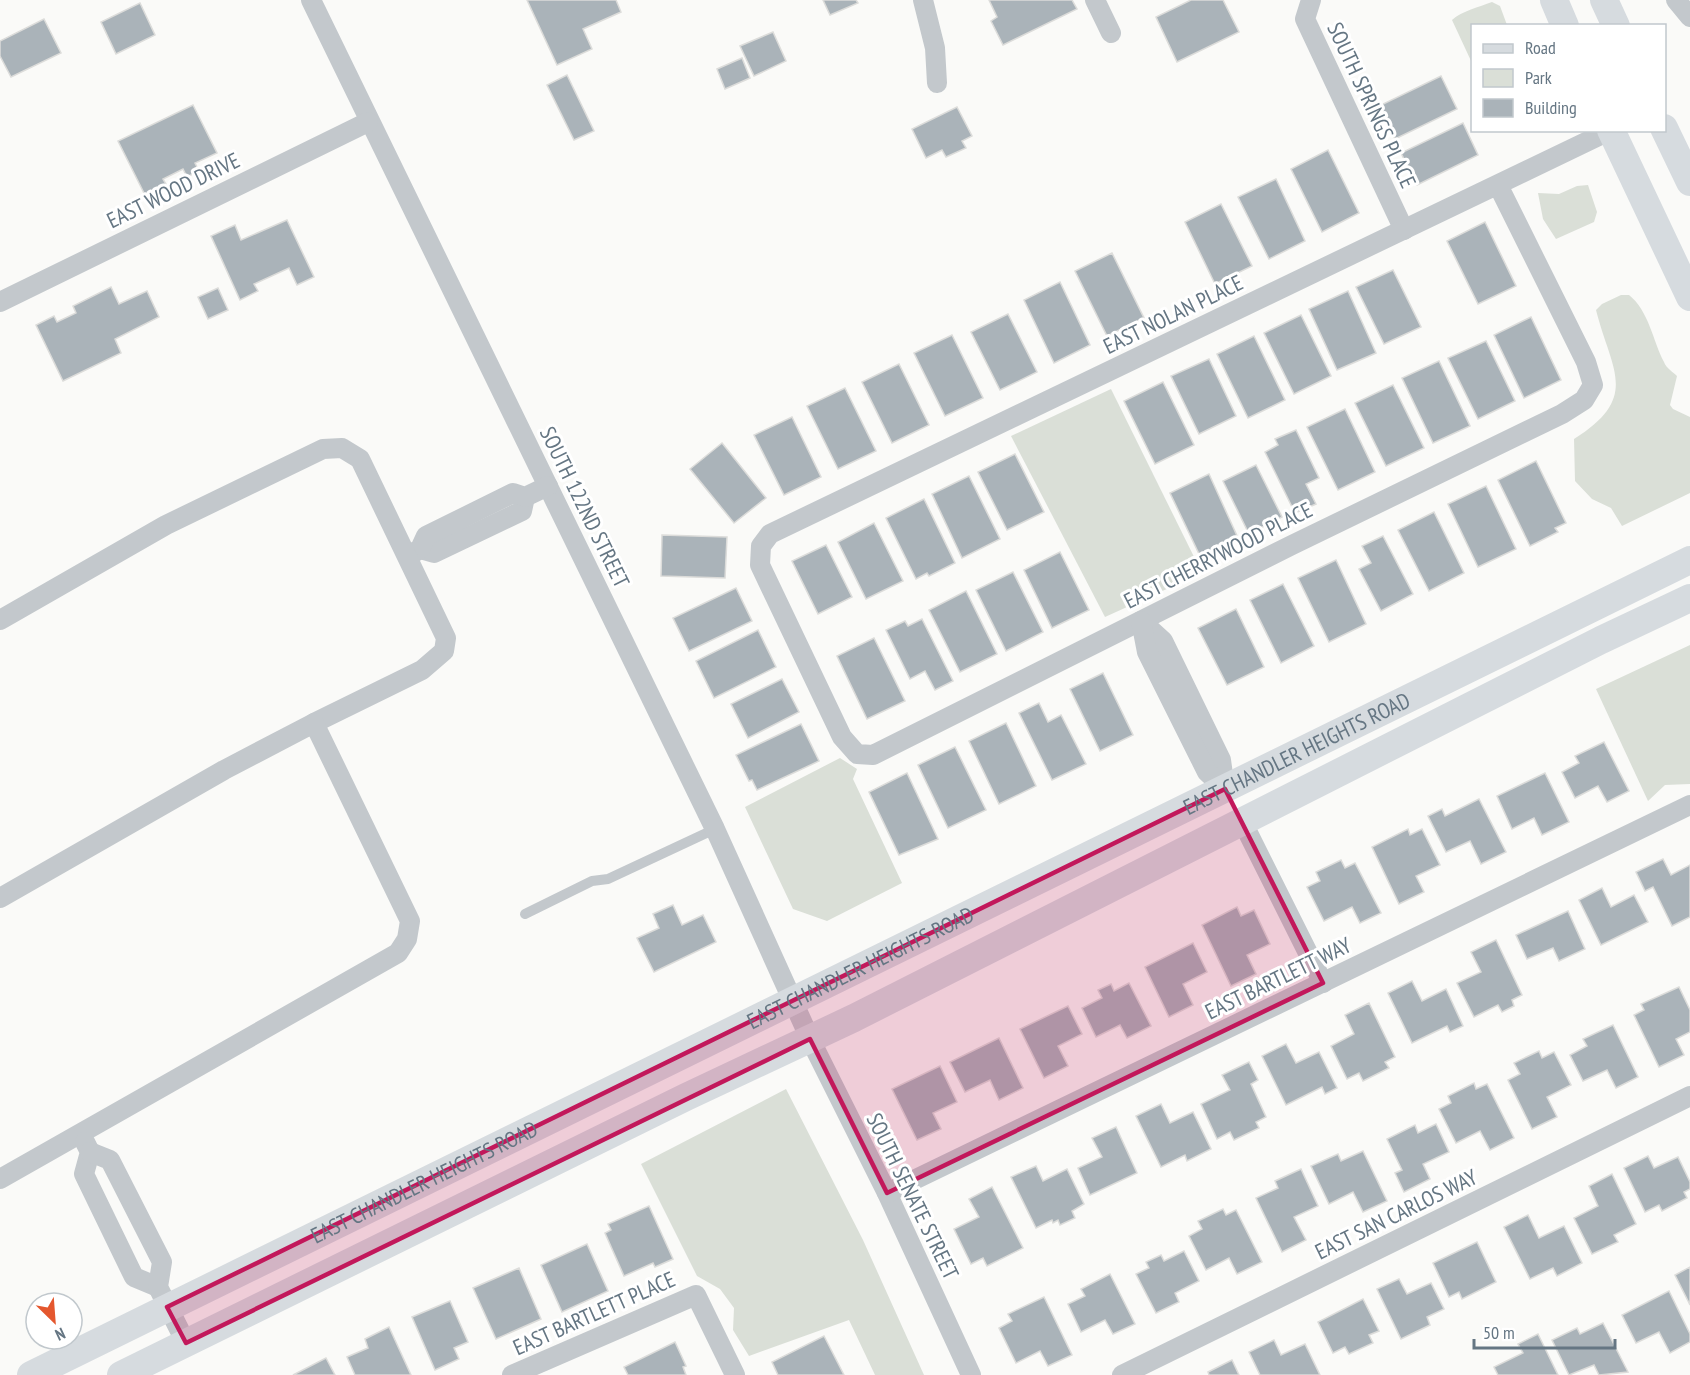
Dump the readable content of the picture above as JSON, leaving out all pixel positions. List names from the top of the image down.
{
  "streets": {
    "main road": ["EAST CHANDLER HEIGHTS ROAD"],
    "street": [
      "SOUTH SPRINGS PLACE",
      "EAST WOOD DRIVE",
      "EAST NOLAN PLACE",
      "SOUTH 122ND STREET",
      "EAST CHERRYWOOD PLACE",
      "EAST BARTLETT WAY",
      "SOUTH SENATE STREET",
      "EAST SAN CARLOS WAY",
      "EAST BARTLETT PLACE"
    ]
  },
  "crossings": [
    ["SOUTH SPRINGS PLACE", "EAST NOLAN PLACE"],
    ["EAST WOOD DRIVE", "SOUTH 122ND STREET"],
    ["EAST NOLAN PLACE", "EAST CHERRYWOOD PLACE"],
    ["SOUTH 122ND STREET", "EAST CHANDLER HEIGHTS ROAD"],
    ["SOUTH 122ND STREET", "SOUTH SENATE STREET"],
    ["EAST CHANDLER HEIGHTS ROAD", "SOUTH SENATE STREET"],
    ["EAST BARTLETT WAY", "SOUTH SENATE STREET"]
  ],
  "legend": ["Road", "Park", "Building"],
  "scale_bar": "50 m",
  "north": "bottom right"
}
